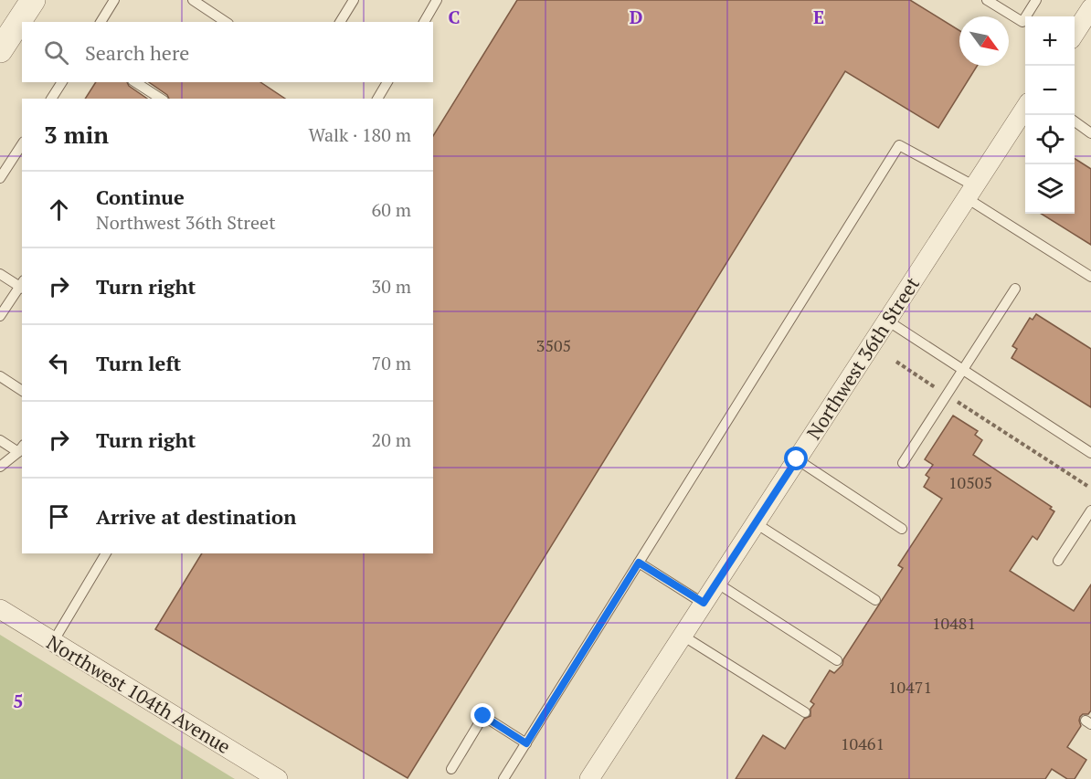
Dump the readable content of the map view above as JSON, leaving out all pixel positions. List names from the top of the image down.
{
  "streets": {
    "street": ["Northwest 36th Street", "Northwest 104th Avenue"]
  },
  "house_numbers": [
    "3505",
    "10505",
    "10481",
    "10471",
    "10461"
  ],
  "north": "bottom right",
  "page": {
    "map_buttons": ["+", "−"],
    "search": "Search here",
    "heading": ["3 min", "Walk · 180 m"],
    "list": [
      ["Continue", "Northwest 36th Street", "60 m"],
      ["Turn right", "30 m"],
      ["Turn left", "70 m"],
      ["Turn right", "20 m"],
      "Arrive at destination"
    ]
  },
  "grid": {
    "columns": ["C", "D", "E"],
    "rows": ["5"]
  }
}
